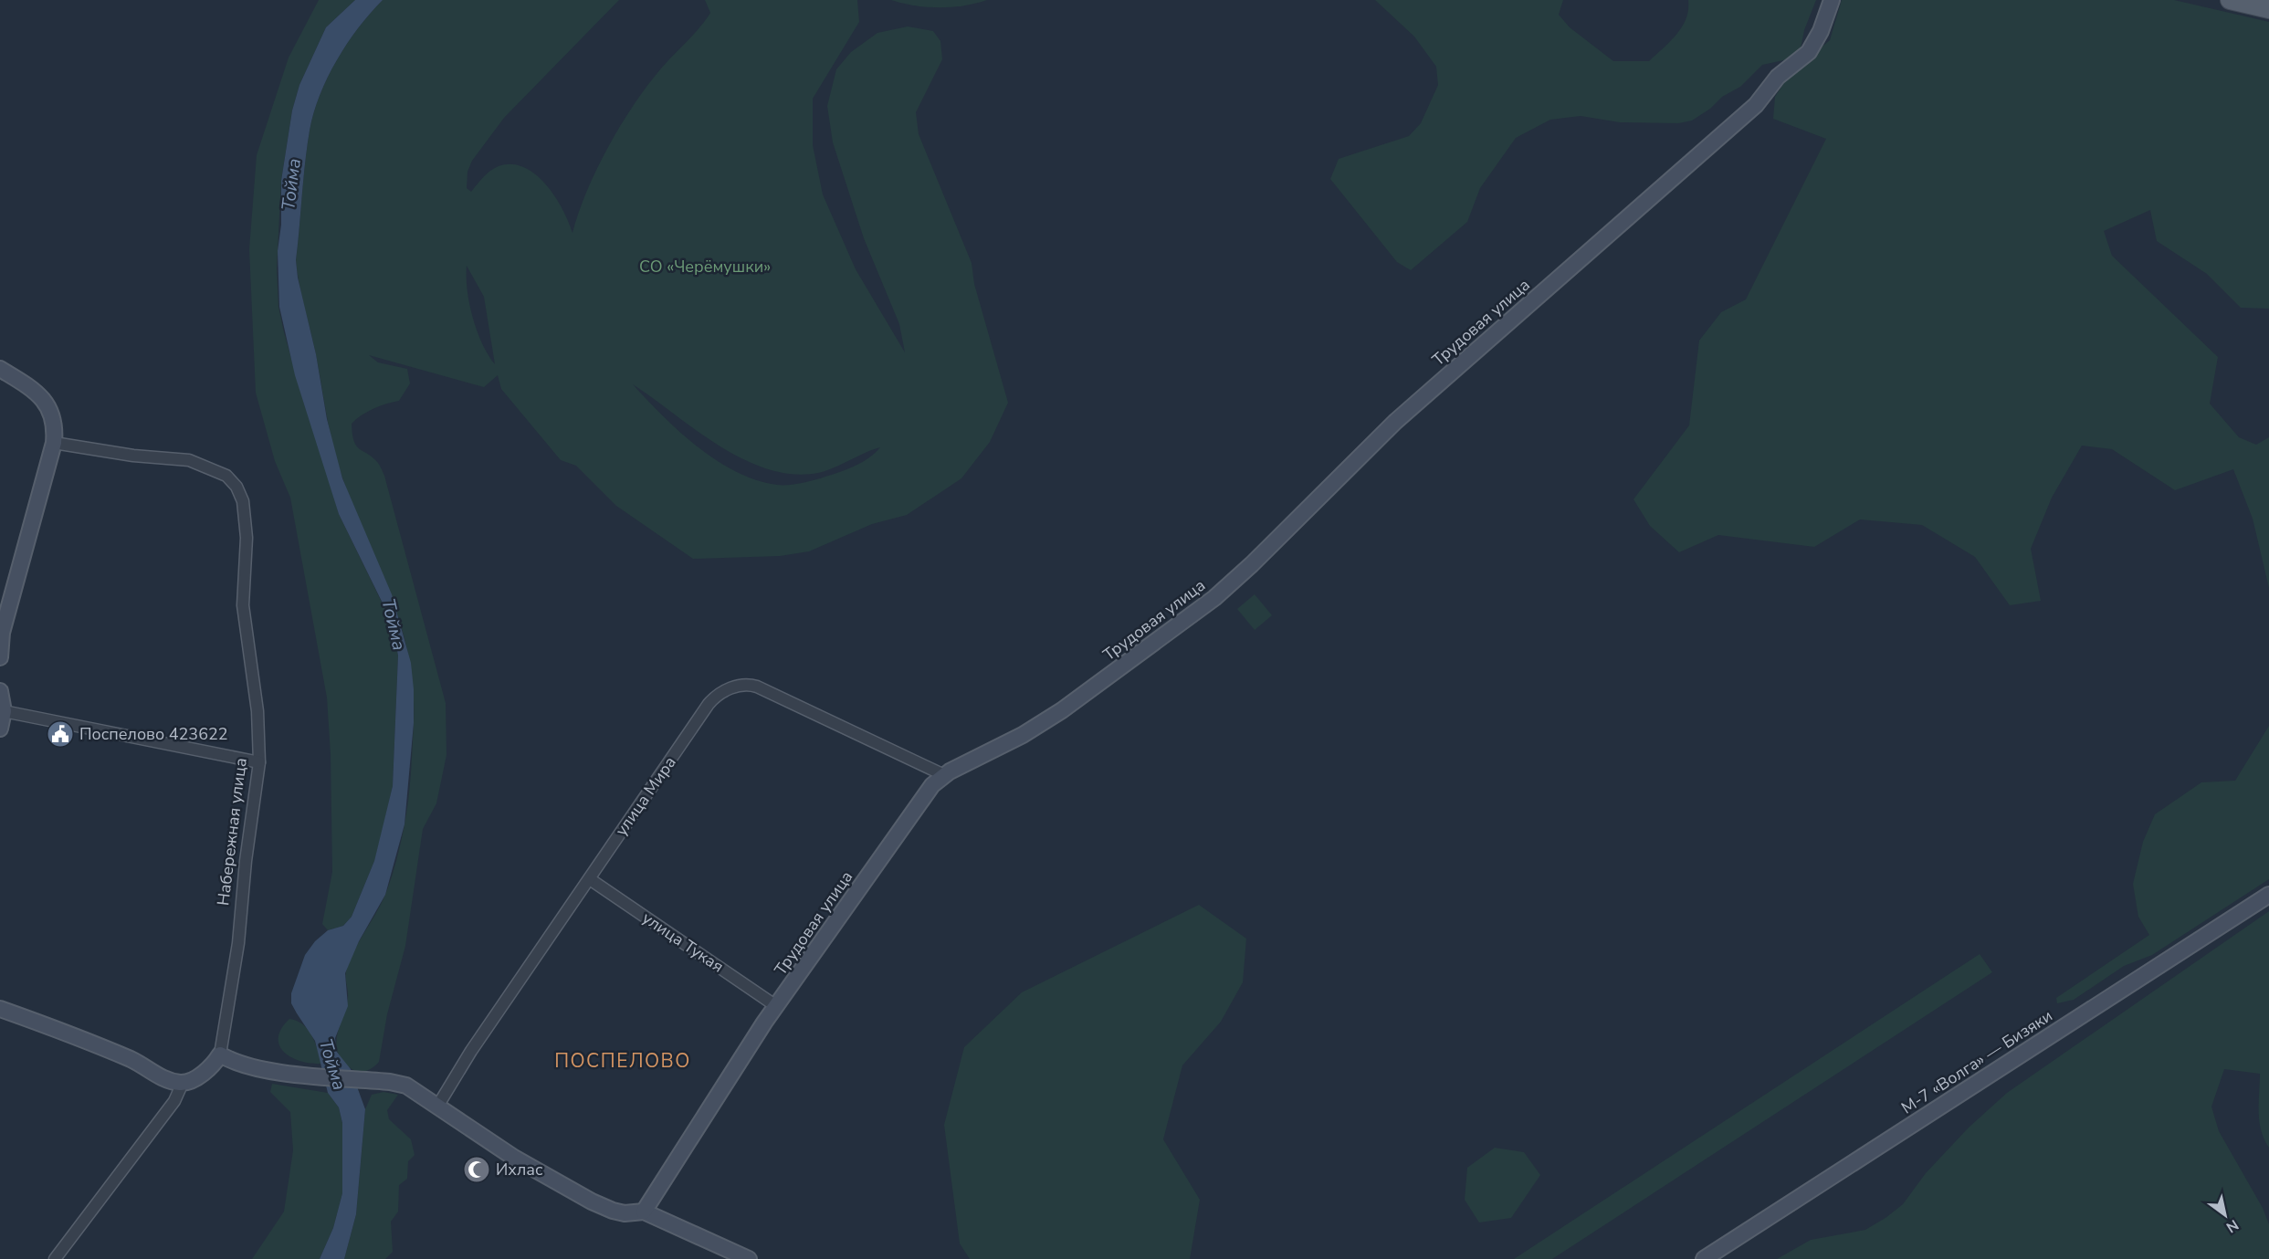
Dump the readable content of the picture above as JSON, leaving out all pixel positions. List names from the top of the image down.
{
  "streets": {
    "street": [
      "Трудовая улица",
      "улица Мира",
      "Набережная улица",
      "улица Тукая",
      "М-7 «Волга» — Бизяки"
    ]
  },
  "crossings": [
    ["Трудовая улица", "улица Мира"],
    ["Трудовая улица", "улица Тукая"],
    ["улица Мира", "улица Тукая"]
  ],
  "districts": ["ПОСПЕЛОВО"],
  "water": ["Тойма"],
  "parks": ["СО «Черёмушки»"],
  "places": {
    "public building": ["Поспелово 423622"],
    "mosque": ["Ихлас"]
  },
  "north": "bottom right"
}
